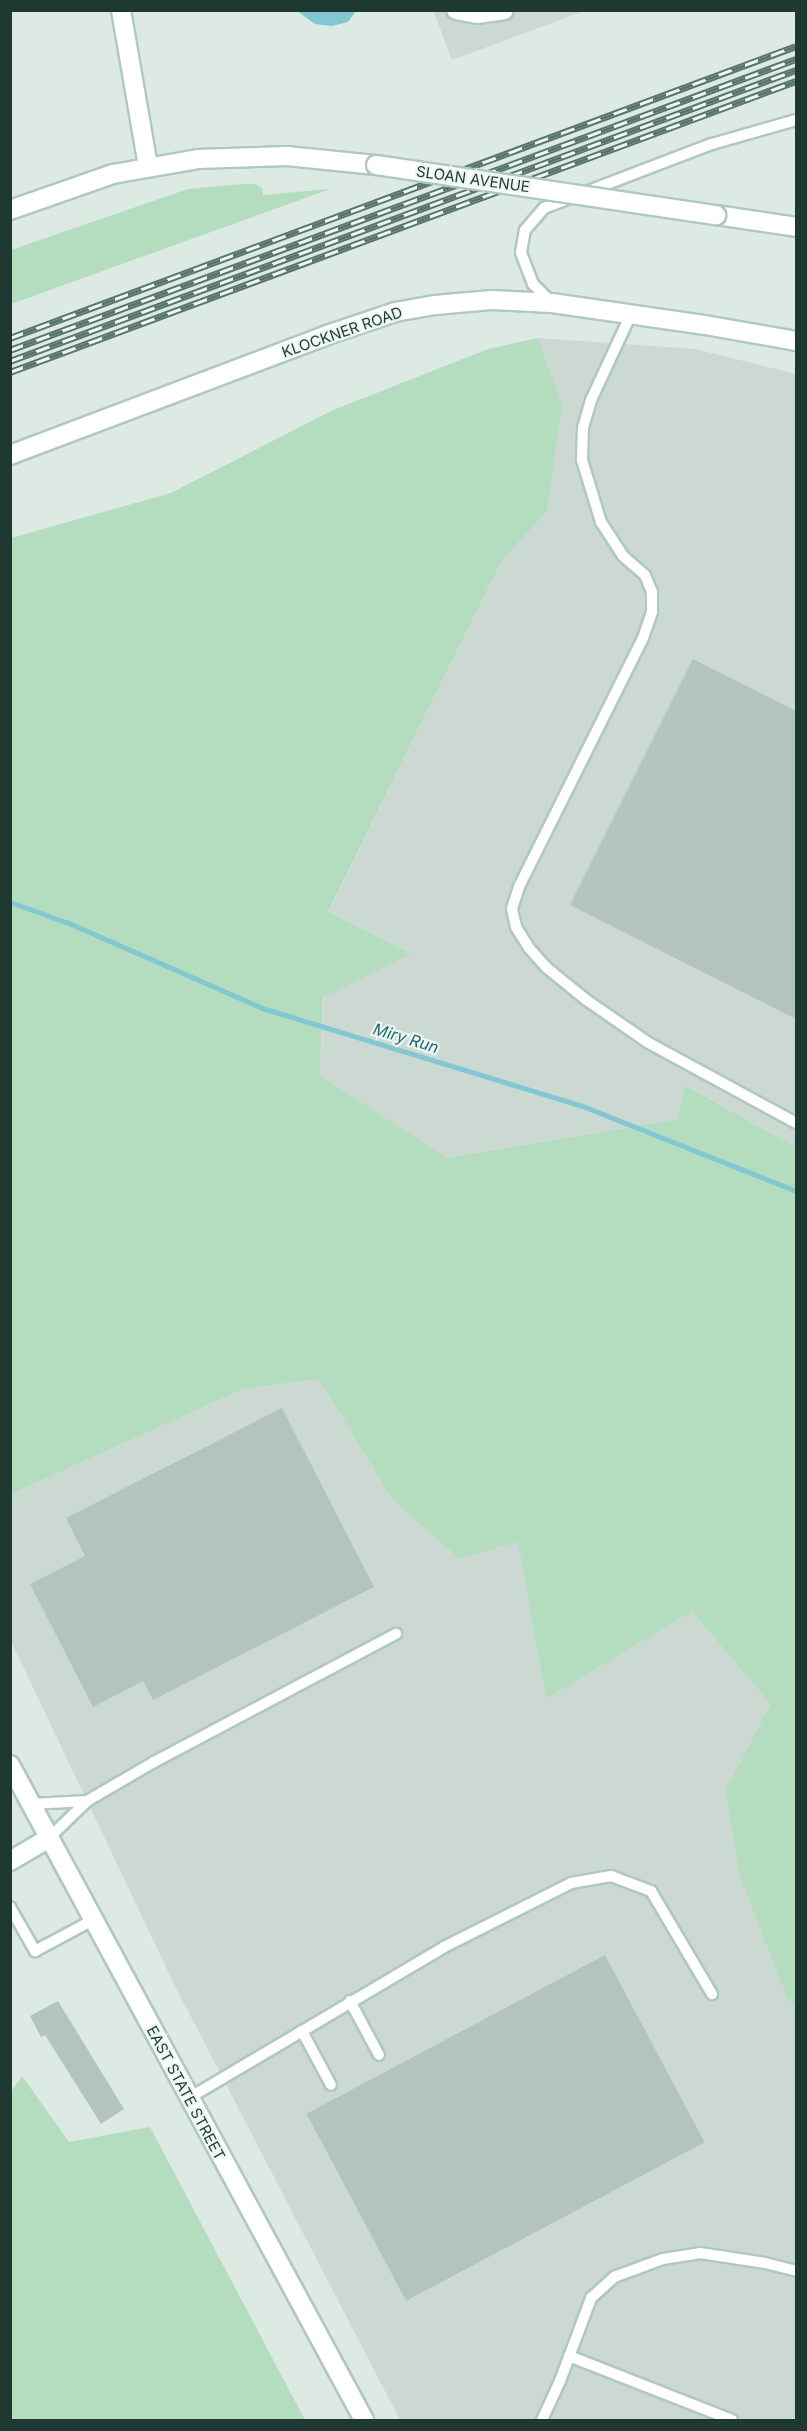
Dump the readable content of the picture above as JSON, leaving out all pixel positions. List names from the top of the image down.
{
  "streets": {
    "main road": ["SLOAN AVENUE", "KLOCKNER ROAD", "EAST STATE STREET"]
  },
  "water": ["Miry Run"]
}
